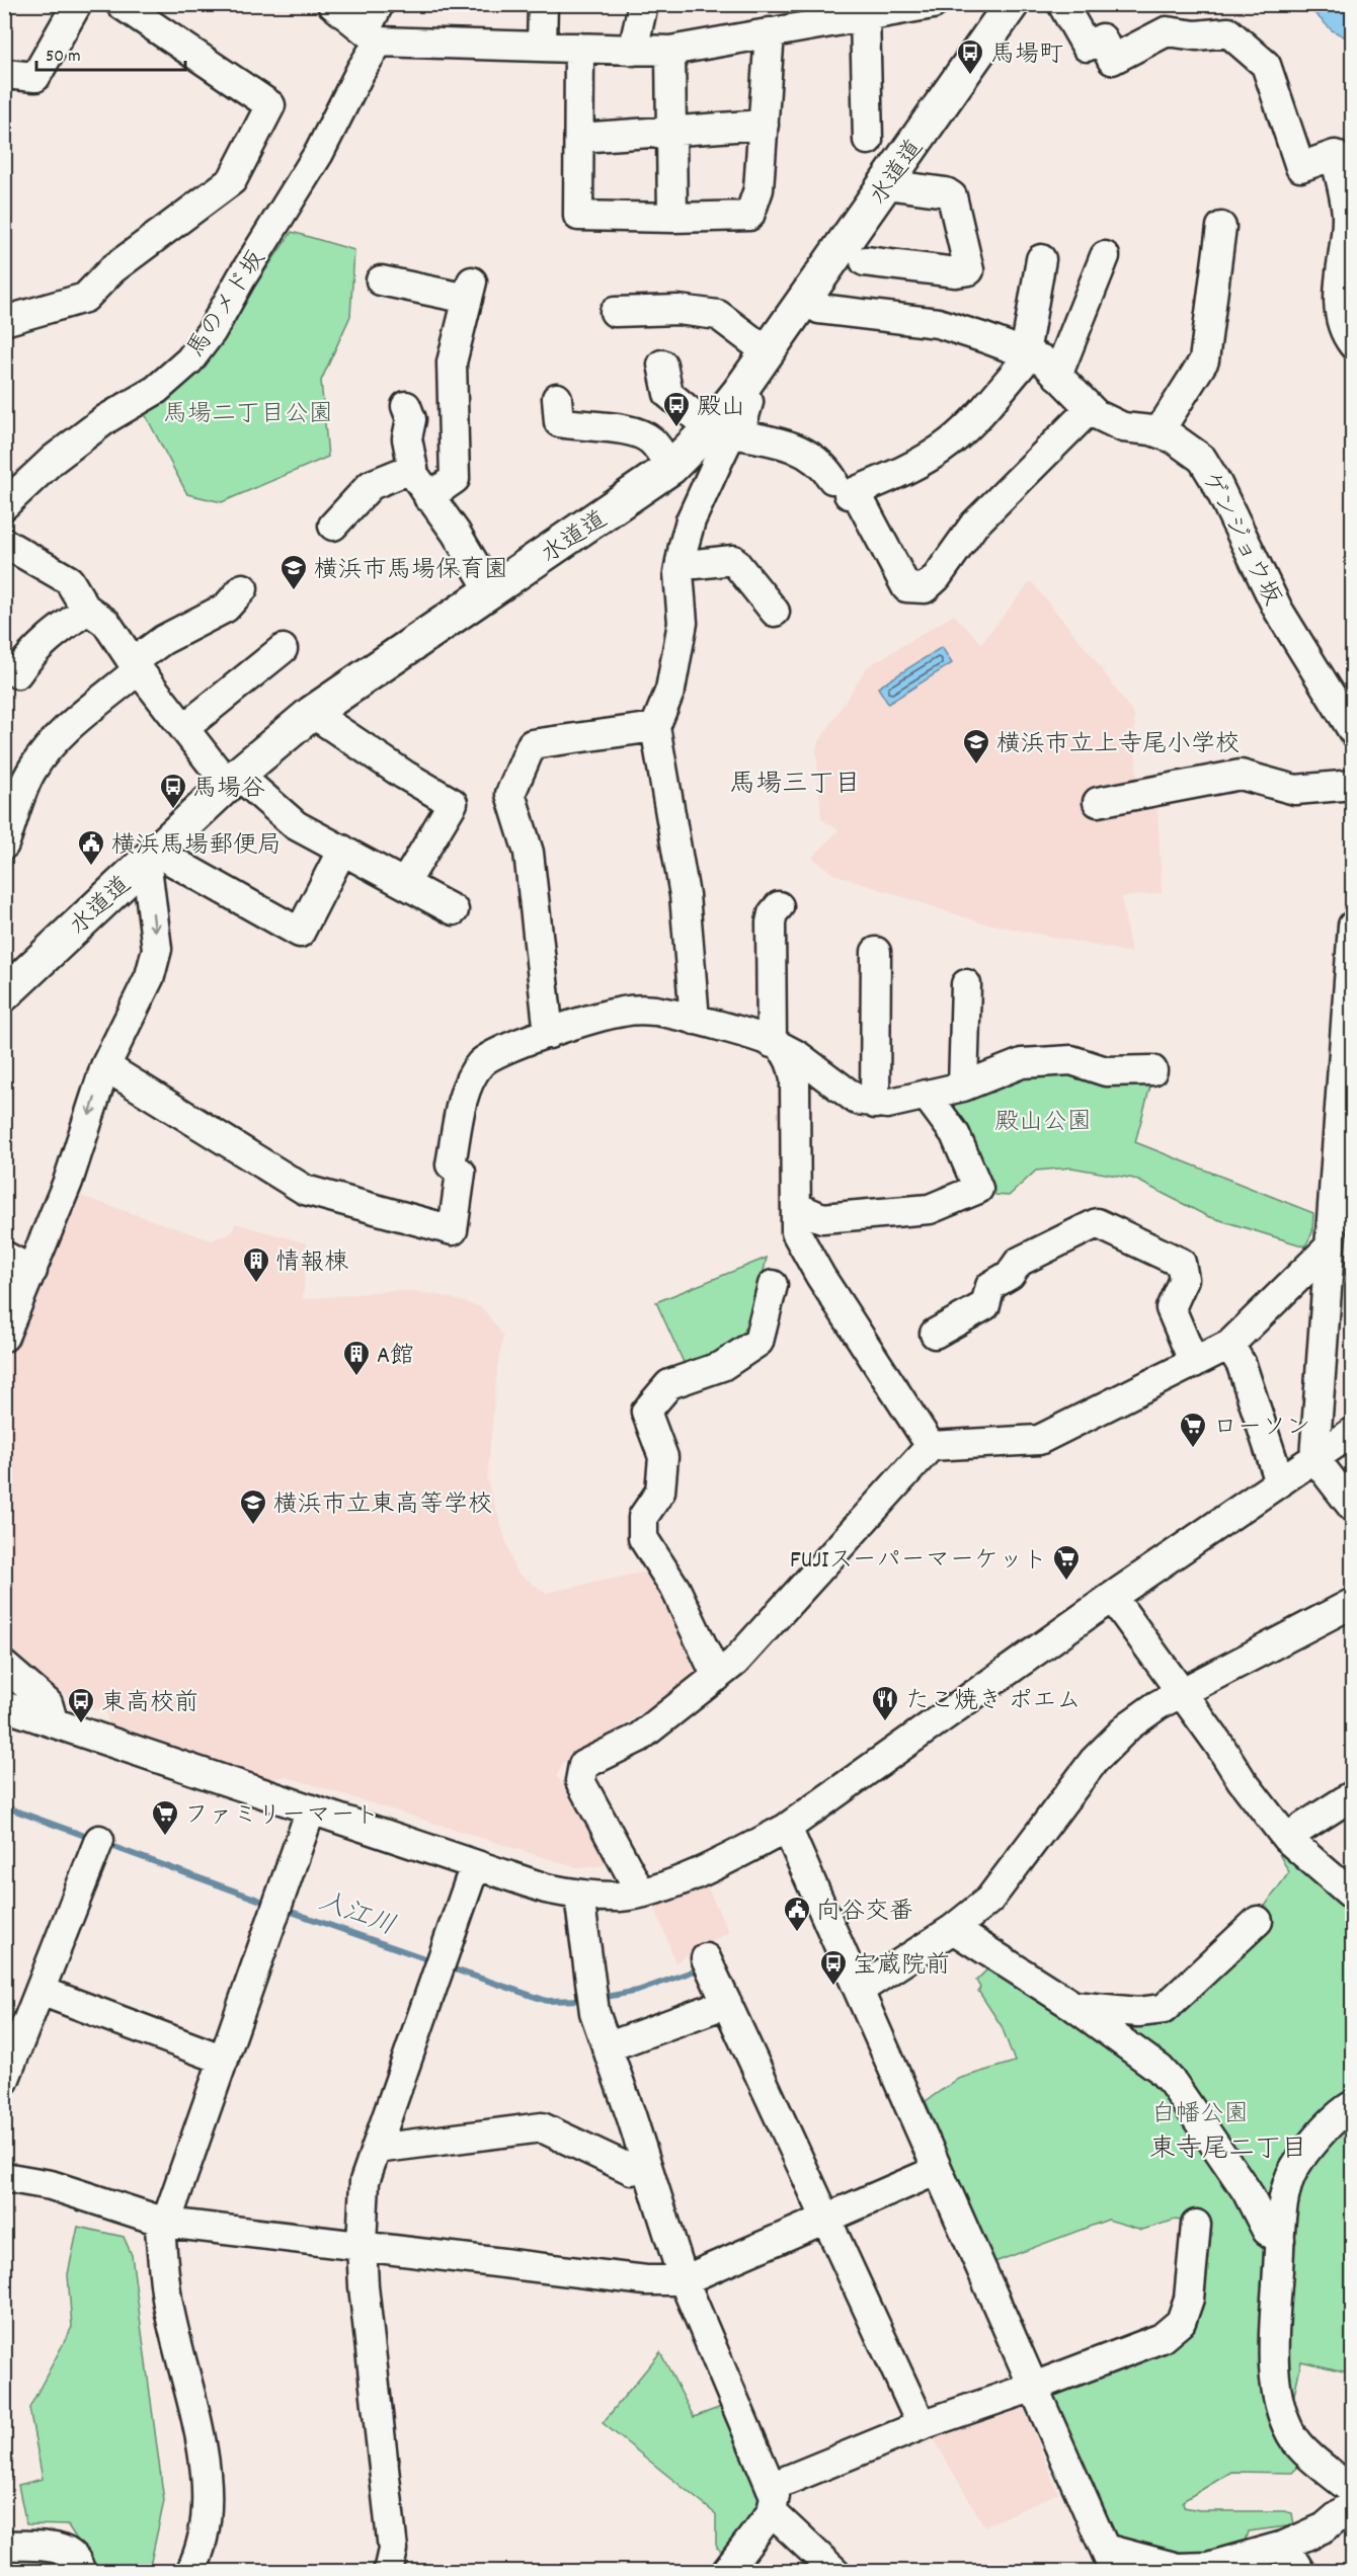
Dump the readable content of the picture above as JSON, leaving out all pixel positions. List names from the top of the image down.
{
  "streets": {
    "main road": ["水道道"],
    "street": ["馬のメド坂", "ゲンジョウ坂"]
  },
  "crossings": [
    ["水道道", "ゲンジョウ坂"]
  ],
  "districts": ["馬場三丁目", "東寺尾二丁目"],
  "water": ["入江川"],
  "parks": ["馬場二丁目公園", "殿山公園", "白幡公園"],
  "places": {
    "bus stop": [
      "馬場町",
      "殿山",
      "馬場谷",
      "東高校前",
      "宝蔵院前"
    ],
    "school or university": ["横浜市馬場保育園", "横浜市立上寺尾小学校", "横浜市立東高等学校"],
    "public building": ["横浜馬場郵便局", "向谷交番"],
    "building": ["情報棟", "A館"],
    "supermarket": ["ローソン", "FUJIスーパーマーケット", "ファミリーマート"],
    "restaurant": ["たこ焼き ポエム"]
  },
  "scale_bar": "50 m"
}
